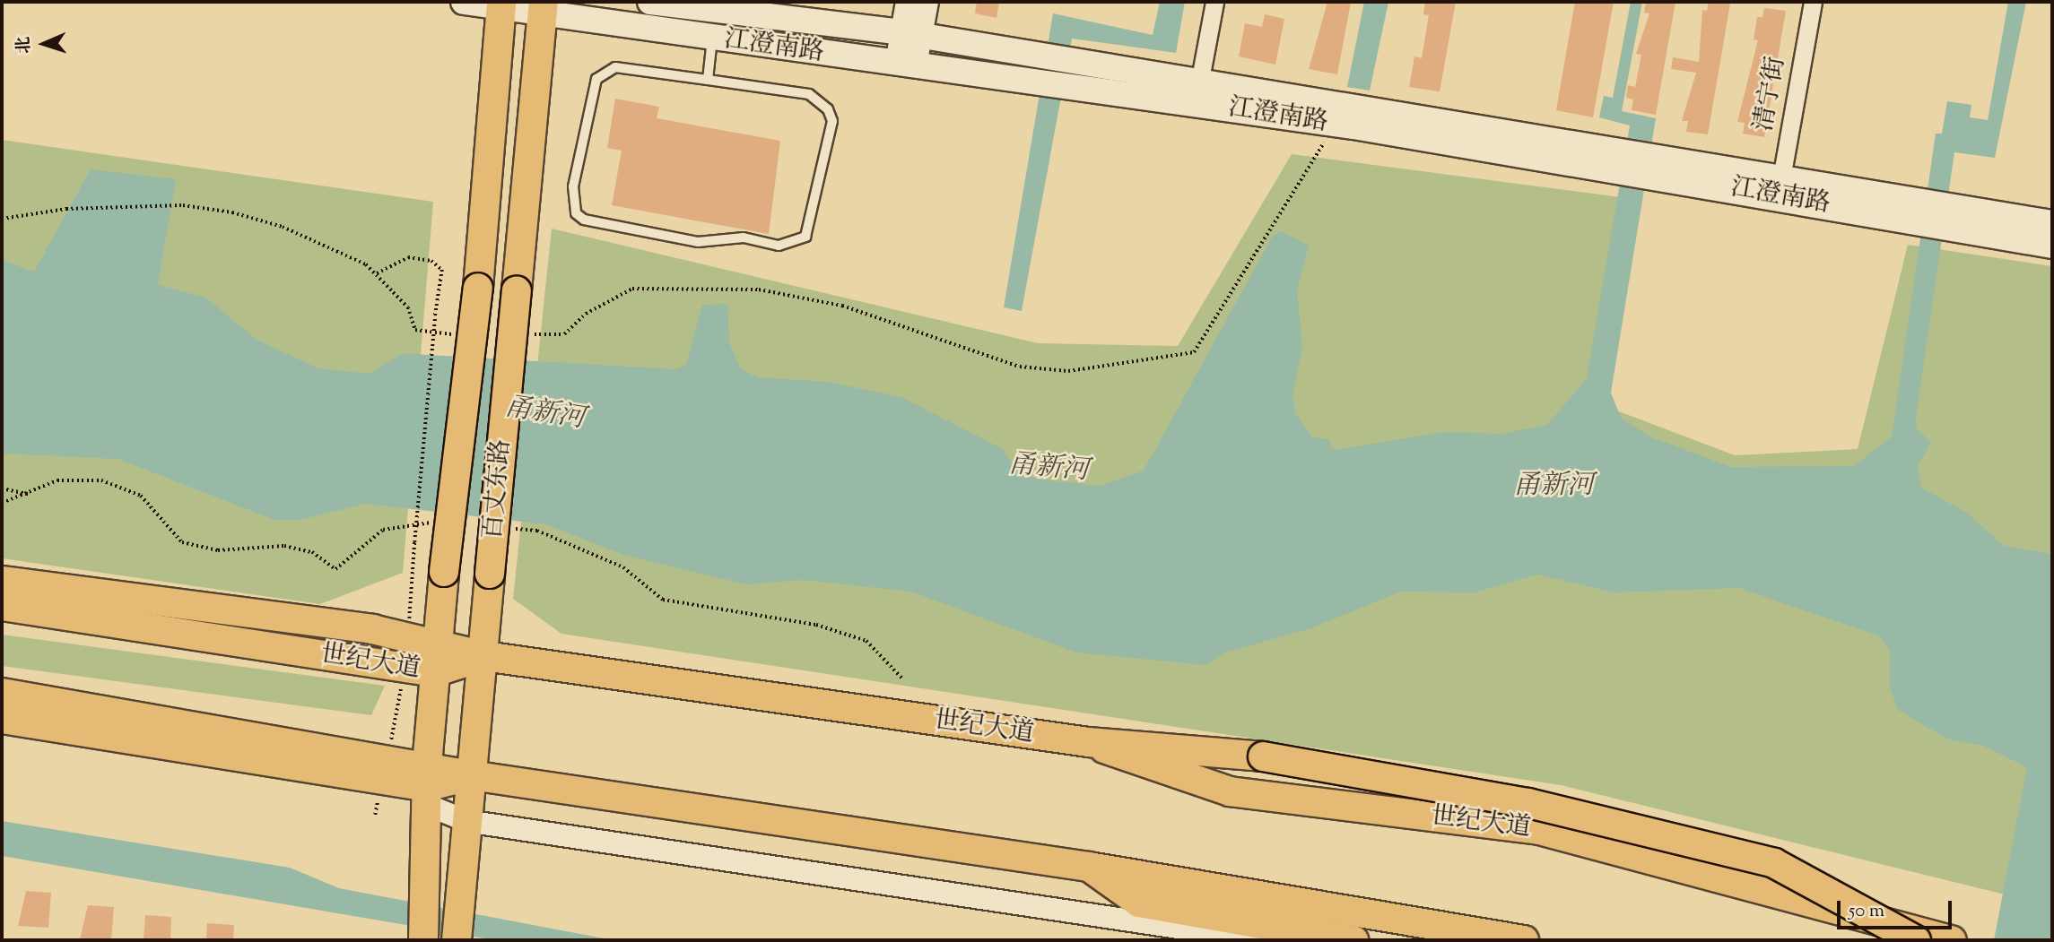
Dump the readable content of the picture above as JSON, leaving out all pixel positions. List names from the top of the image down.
{
  "streets": {
    "main road": ["江澄南路", "百丈东路", "世纪大道"],
    "street": ["清宁街"]
  },
  "crossings": [
    ["江澄南路", "清宁街"],
    ["江澄南路", "百丈东路"],
    ["百丈东路", "世纪大道"]
  ],
  "water": ["甬新河"],
  "scale_bar": "50 m",
  "north": "left"
}
